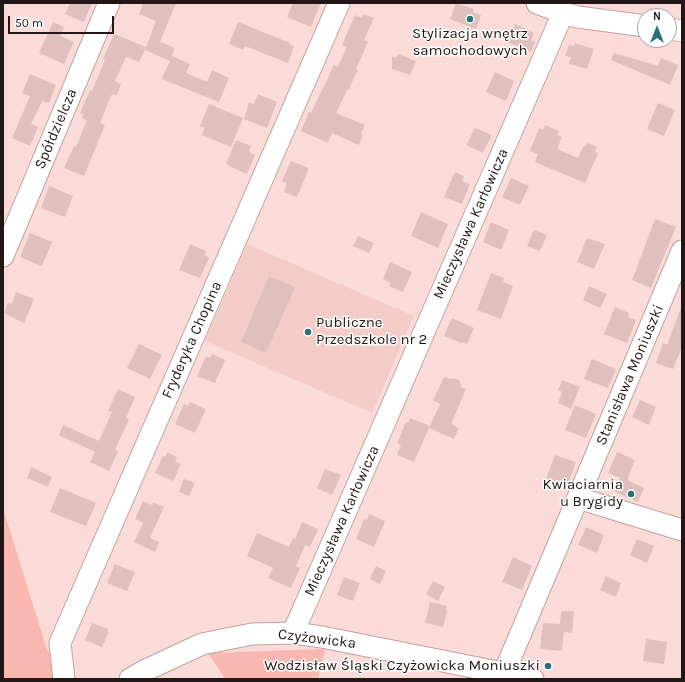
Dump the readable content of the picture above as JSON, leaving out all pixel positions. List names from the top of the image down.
{
  "streets": {
    "street": [
      "Spółdzielcza",
      "Mieczysława Karłowicza",
      "Fryderyka Chopina",
      "Stanisława Moniuszki",
      "Czyżowicka"
    ]
  },
  "crossings": [
    ["Mieczysława Karłowicza", "Czyżowicka"],
    ["Stanisława Moniuszki", "Czyżowicka"]
  ],
  "places": [
    "Stylizacja wnętrz samochodowych",
    "Publiczne Przedszkole nr 2",
    "Kwiaciarnia u Brygidy",
    "Wodzisław Śląski Czyżowicka Moniuszki"
  ],
  "scale_bar": "50 m",
  "north": "top"
}
